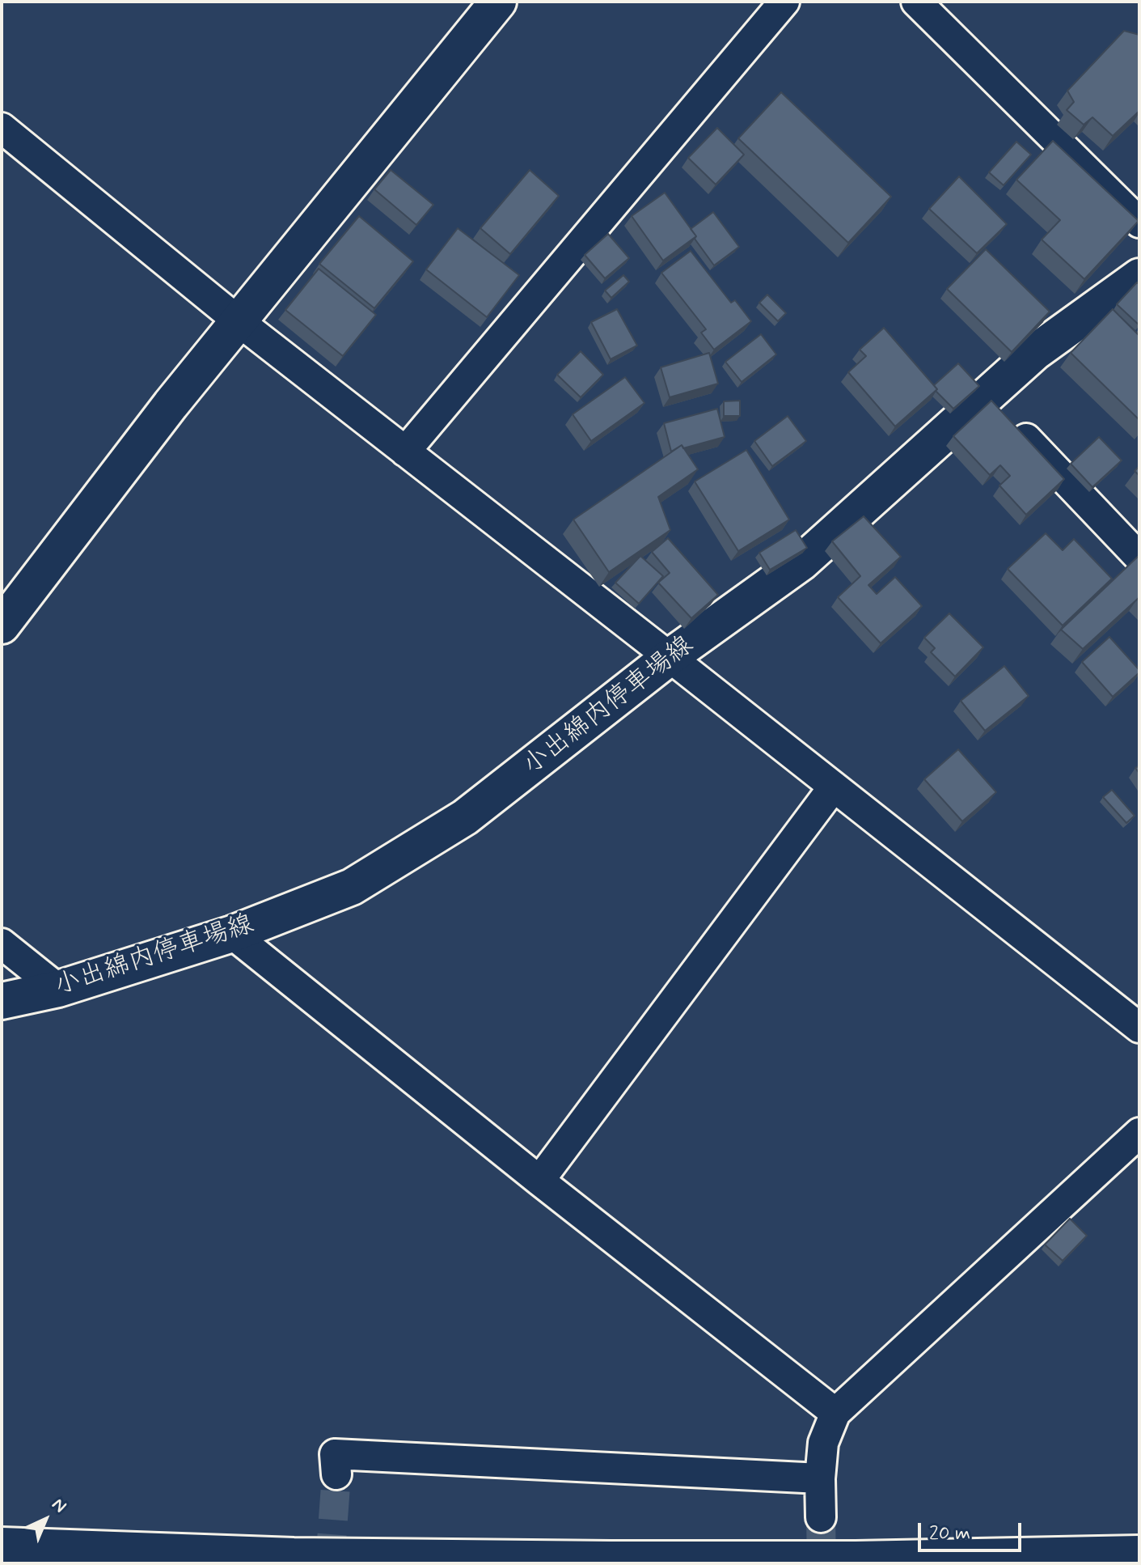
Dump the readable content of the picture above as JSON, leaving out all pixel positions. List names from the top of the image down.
{
  "streets": {
    "main road": ["小出綿内停車場線"]
  },
  "scale_bar": "20 m",
  "north": "top right"
}
